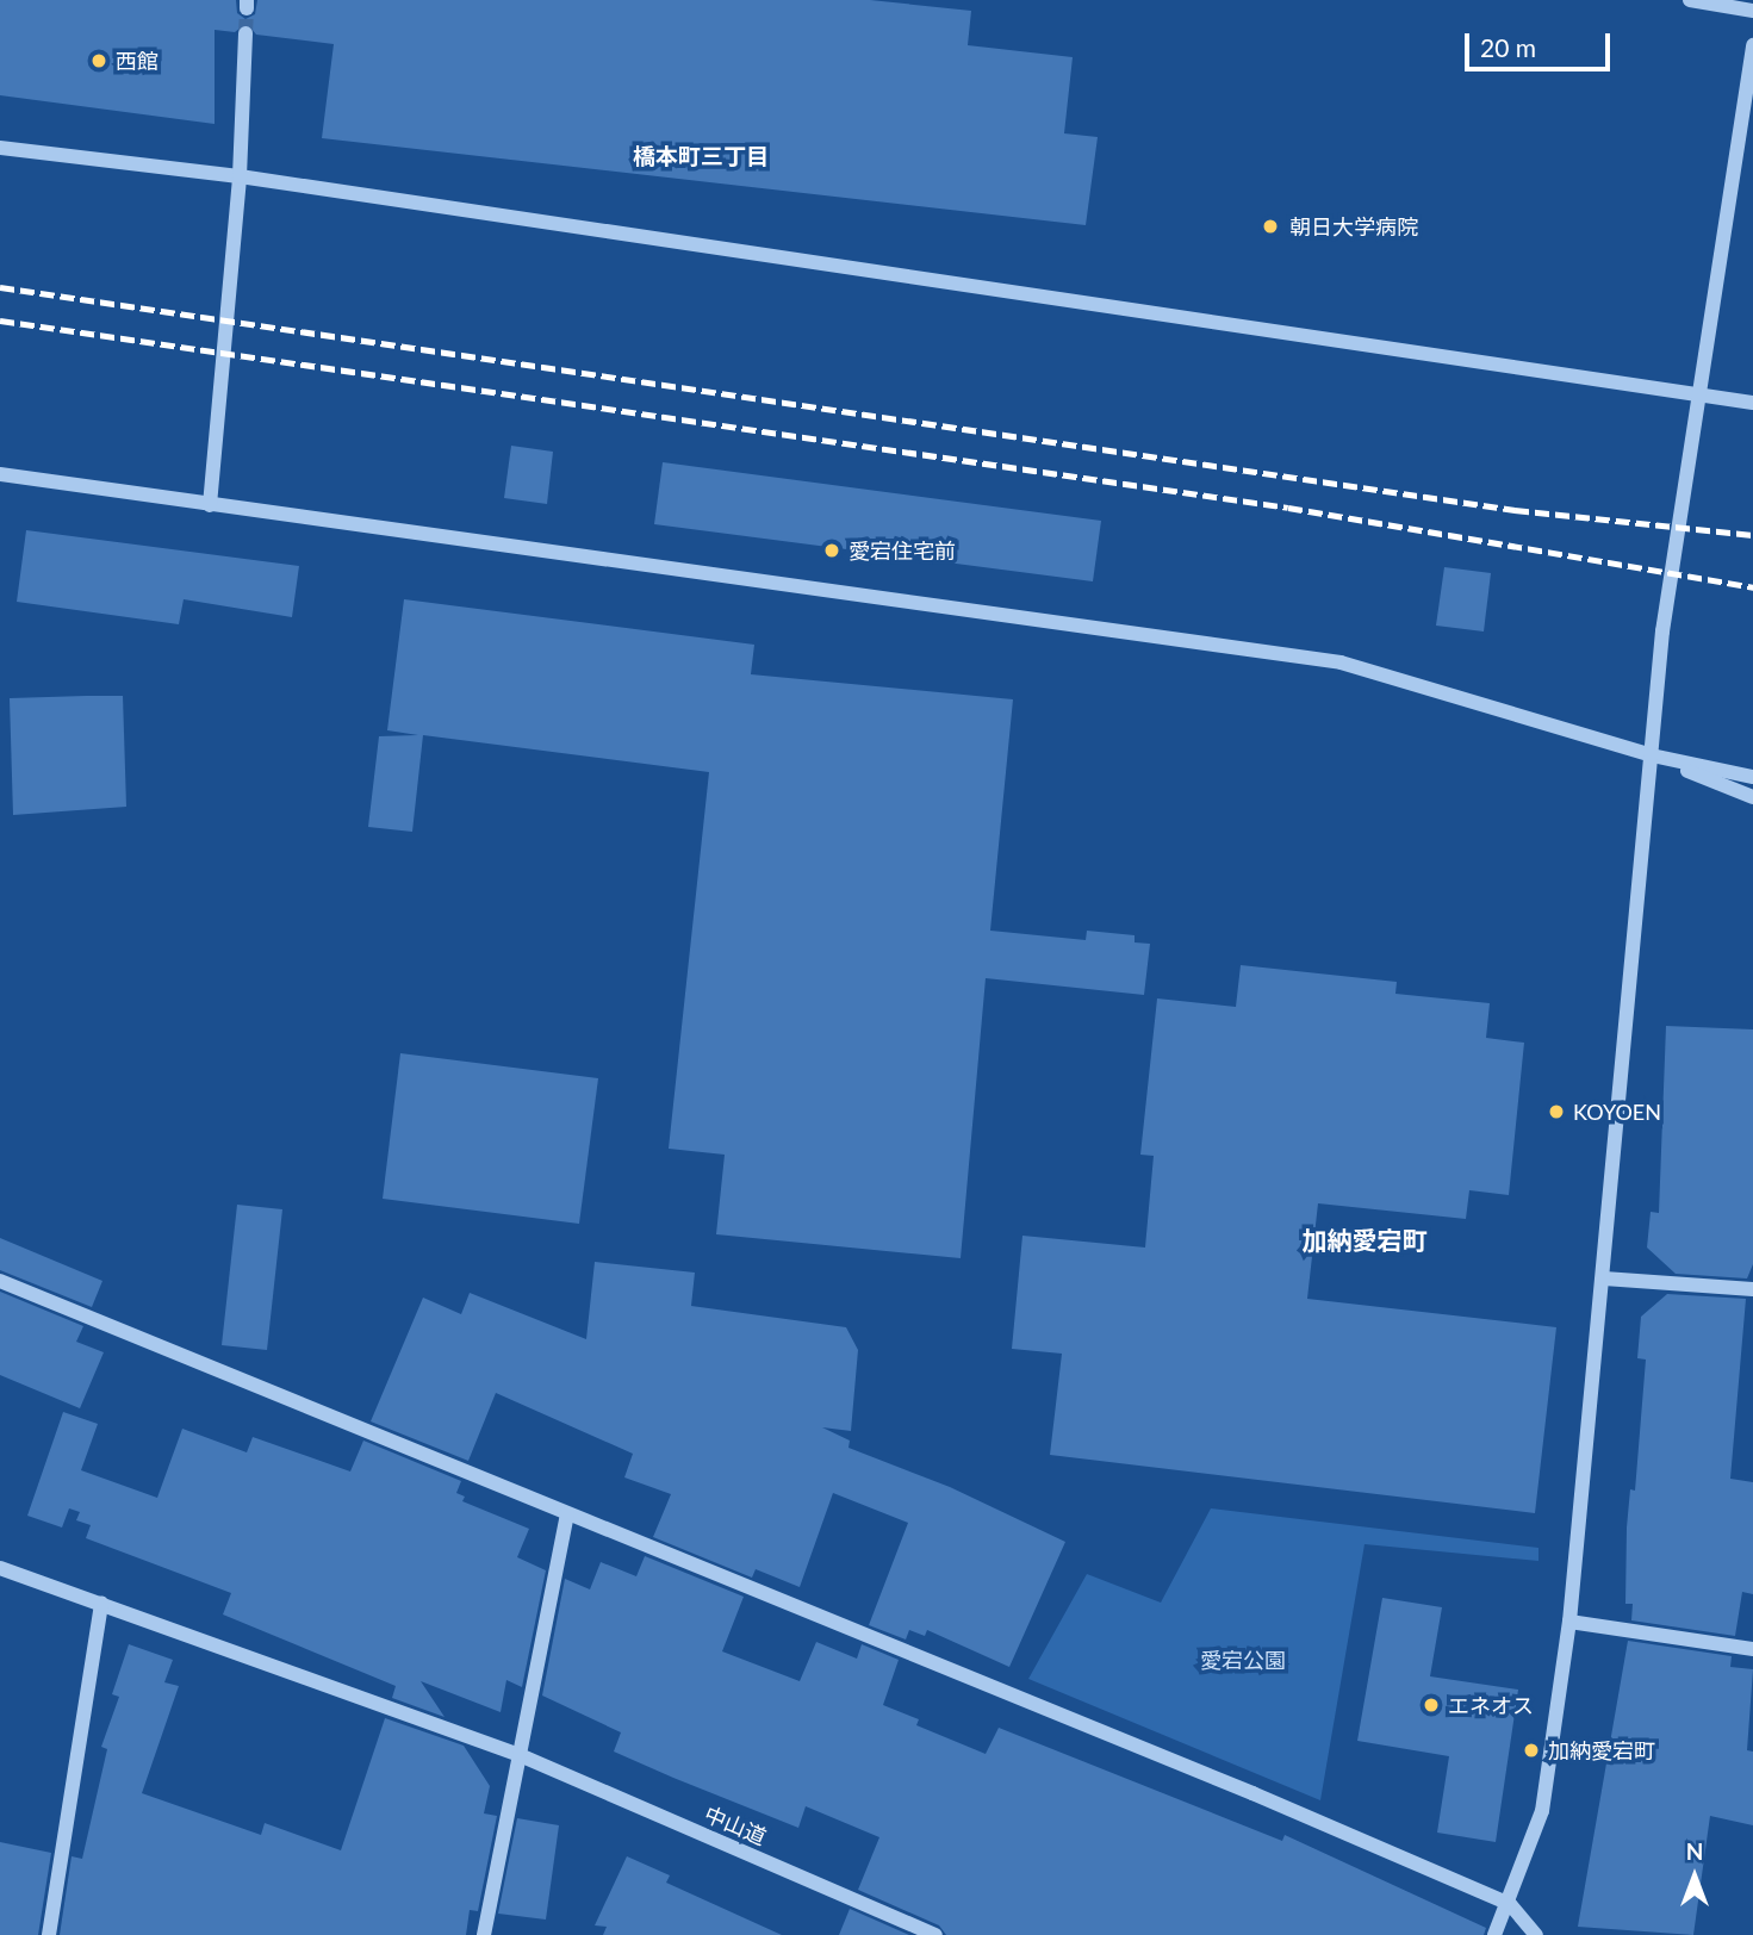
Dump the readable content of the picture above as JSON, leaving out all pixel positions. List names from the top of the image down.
{
  "streets": {
    "street": ["中山道"]
  },
  "districts": ["橋本町三丁目", "加納愛宕町"],
  "parks": ["愛宕公園"],
  "places": [
    "西館",
    "朝日大学病院",
    "愛宕住宅前",
    "KOYOEN",
    "エネオス",
    "加納愛宕町"
  ],
  "scale_bar": "20 m",
  "north": "top"
}
